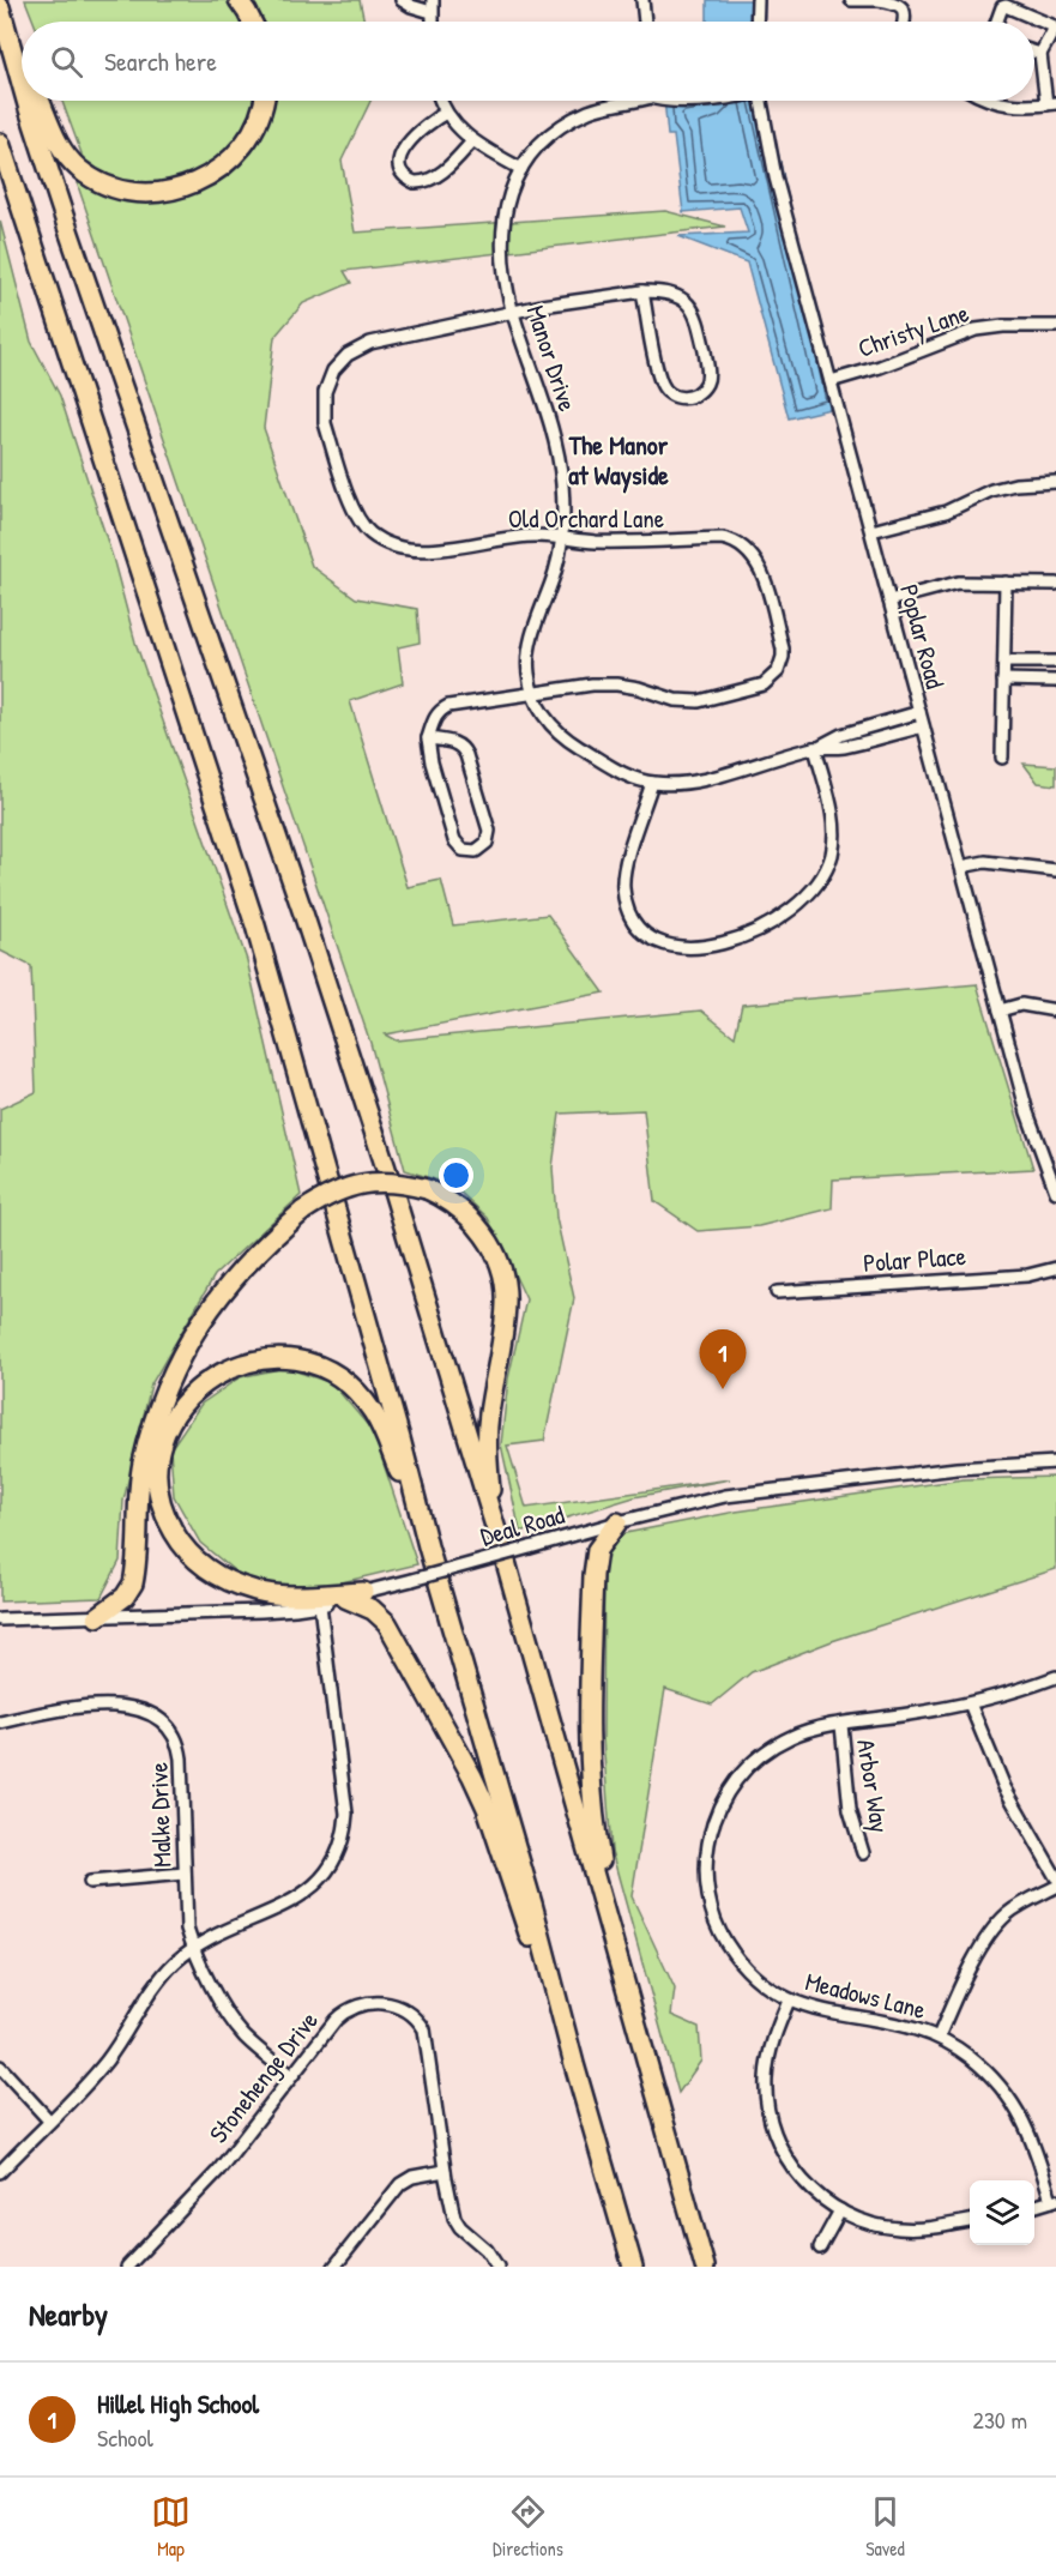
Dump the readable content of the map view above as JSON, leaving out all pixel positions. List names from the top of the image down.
{
  "streets": {
    "street": [
      "Christy Lane",
      "Manor Drive",
      "Old Orchard Lane",
      "Poplar Road",
      "Polar Place",
      "Deal Road",
      "Arbor Way",
      "Malke Drive",
      "Meadows Lane",
      "Stonehenge Drive"
    ]
  },
  "crossings": [
    ["Christy Lane", "Poplar Road"],
    ["Manor Drive", "Old Orchard Lane"],
    ["Manor Drive", "Poplar Road"],
    ["Arbor Way", "Meadows Lane"],
    ["Malke Drive", "Stonehenge Drive"]
  ],
  "districts": ["The Manor at Wayside"],
  "page": {
    "search": "Search here",
    "pins": "1",
    "heading": "Nearby",
    "list": [
      {
        "mark": "1",
        "name": "Hillel High School",
        "note": "School",
        "value": "230 m"
      }
    ],
    "nav": ["Map", "Directions", "Saved"]
  }
}
